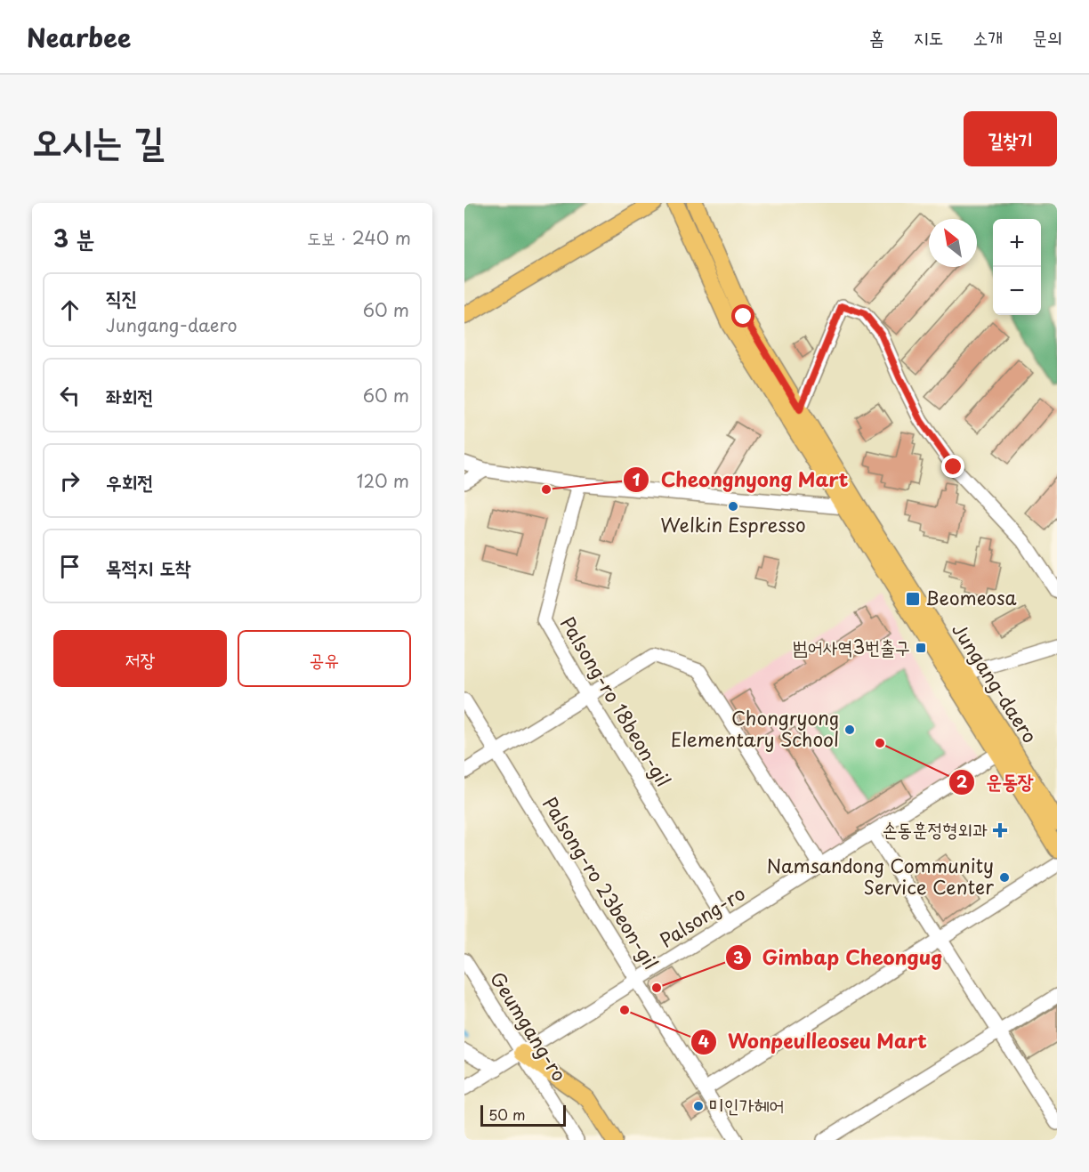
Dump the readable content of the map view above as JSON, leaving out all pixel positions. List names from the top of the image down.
{
  "streets": {
    "main road": ["Jungang-daero"],
    "street": [
      "Palsong-ro 18beon-gil",
      "Palsong-ro 23beon-gil",
      "Palsong-ro",
      "Geumgang-ro"
    ]
  },
  "crossings": [
    ["Jungang-daero", "Palsong-ro"],
    ["Palsong-ro 18beon-gil", "Palsong-ro"],
    ["Palsong-ro 23beon-gil", "Palsong-ro"],
    ["Palsong-ro", "Geumgang-ro"]
  ],
  "places": {
    "other": [
      "Cheongnyong Mart",
      "Welkin Espresso",
      "Chongryong Elementary School",
      "운동장",
      "Namsandong Community Service Center",
      "Gimbap Cheongug",
      "Wonpeulleoseu Mart",
      "미인가헤어"
    ],
    "transit": ["Beomeosa", "범어사역3번출구"],
    "health": ["손동훈정형외과"]
  },
  "scale_bar": "50 m",
  "north": "top left",
  "page": {
    "header": "Nearbee",
    "nav": [
      "홈",
      "지도",
      "소개",
      "문의"
    ],
    "title": "오시는 길",
    "buttons": [
      "길찾기",
      ["저장", "공유"]
    ],
    "heading": ["3 분", "도보 · 240 m"],
    "map_buttons": ["+", "−"],
    "list": [
      ["직진", "Jungang-daero", "60 m"],
      ["좌회전", "60 m"],
      ["우회전", "120 m"],
      "목적지 도착"
    ],
    "scale": "50 m"
  }
}
